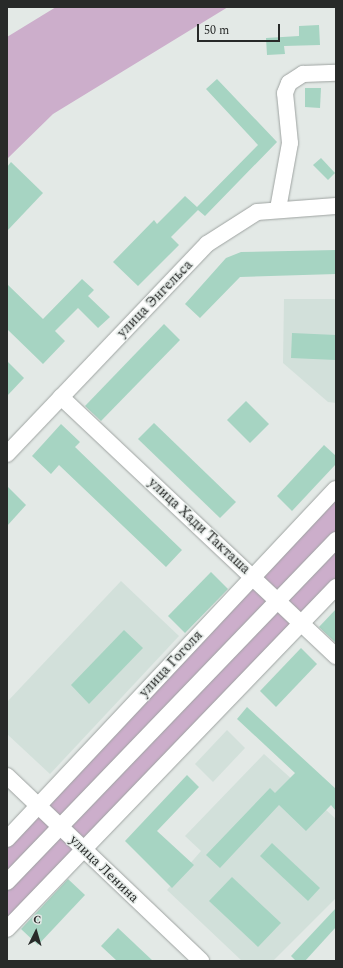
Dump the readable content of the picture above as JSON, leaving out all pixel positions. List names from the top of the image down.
{
  "streets": {
    "street": [
      "улица Энгельса",
      "улица Хади Такташа",
      "улица Гоголя",
      "улица Ленина"
    ]
  },
  "crossings": [
    ["улица Энгельса", "улица Хади Такташа"],
    ["улица Хади Такташа", "улица Гоголя"],
    ["улица Гоголя", "улица Ленина"]
  ],
  "scale_bar": "50 m",
  "north": "top"
}
